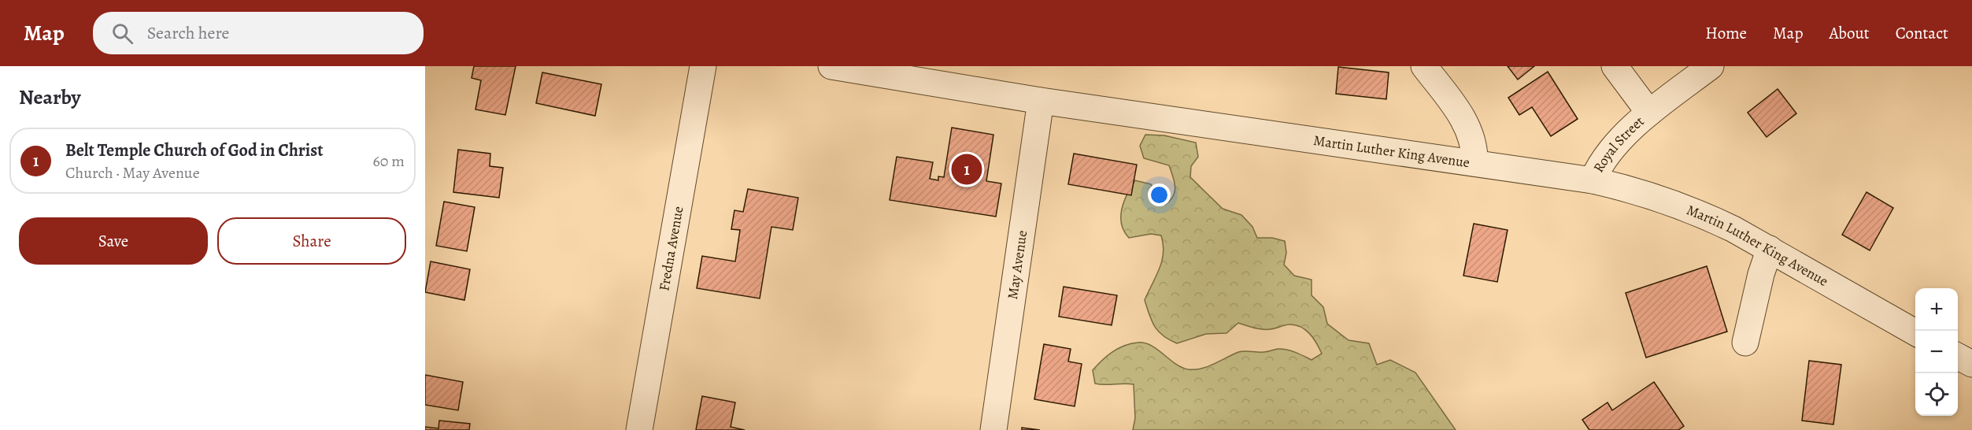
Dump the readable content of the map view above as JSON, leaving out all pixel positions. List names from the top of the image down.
{
  "streets": {
    "street": [
      "Royal Street",
      "Martin Luther King Avenue",
      "Fredna Avenue",
      "May Avenue"
    ]
  },
  "crossings": [
    ["Royal Street", "Martin Luther King Avenue"],
    ["Martin Luther King Avenue", "May Avenue"]
  ],
  "page": {
    "header": "Map",
    "search": "Search here",
    "nav": [
      "Home",
      "Map",
      "About",
      "Contact"
    ],
    "heading": "Nearby",
    "list": [
      {
        "mark": "1",
        "name": "Belt Temple Church of God in Christ",
        "note": "Church · May Avenue",
        "value": "60 m"
      }
    ],
    "pins": "1",
    "buttons": ["Save", "Share"],
    "map_buttons": ["+", "−"]
  }
}
